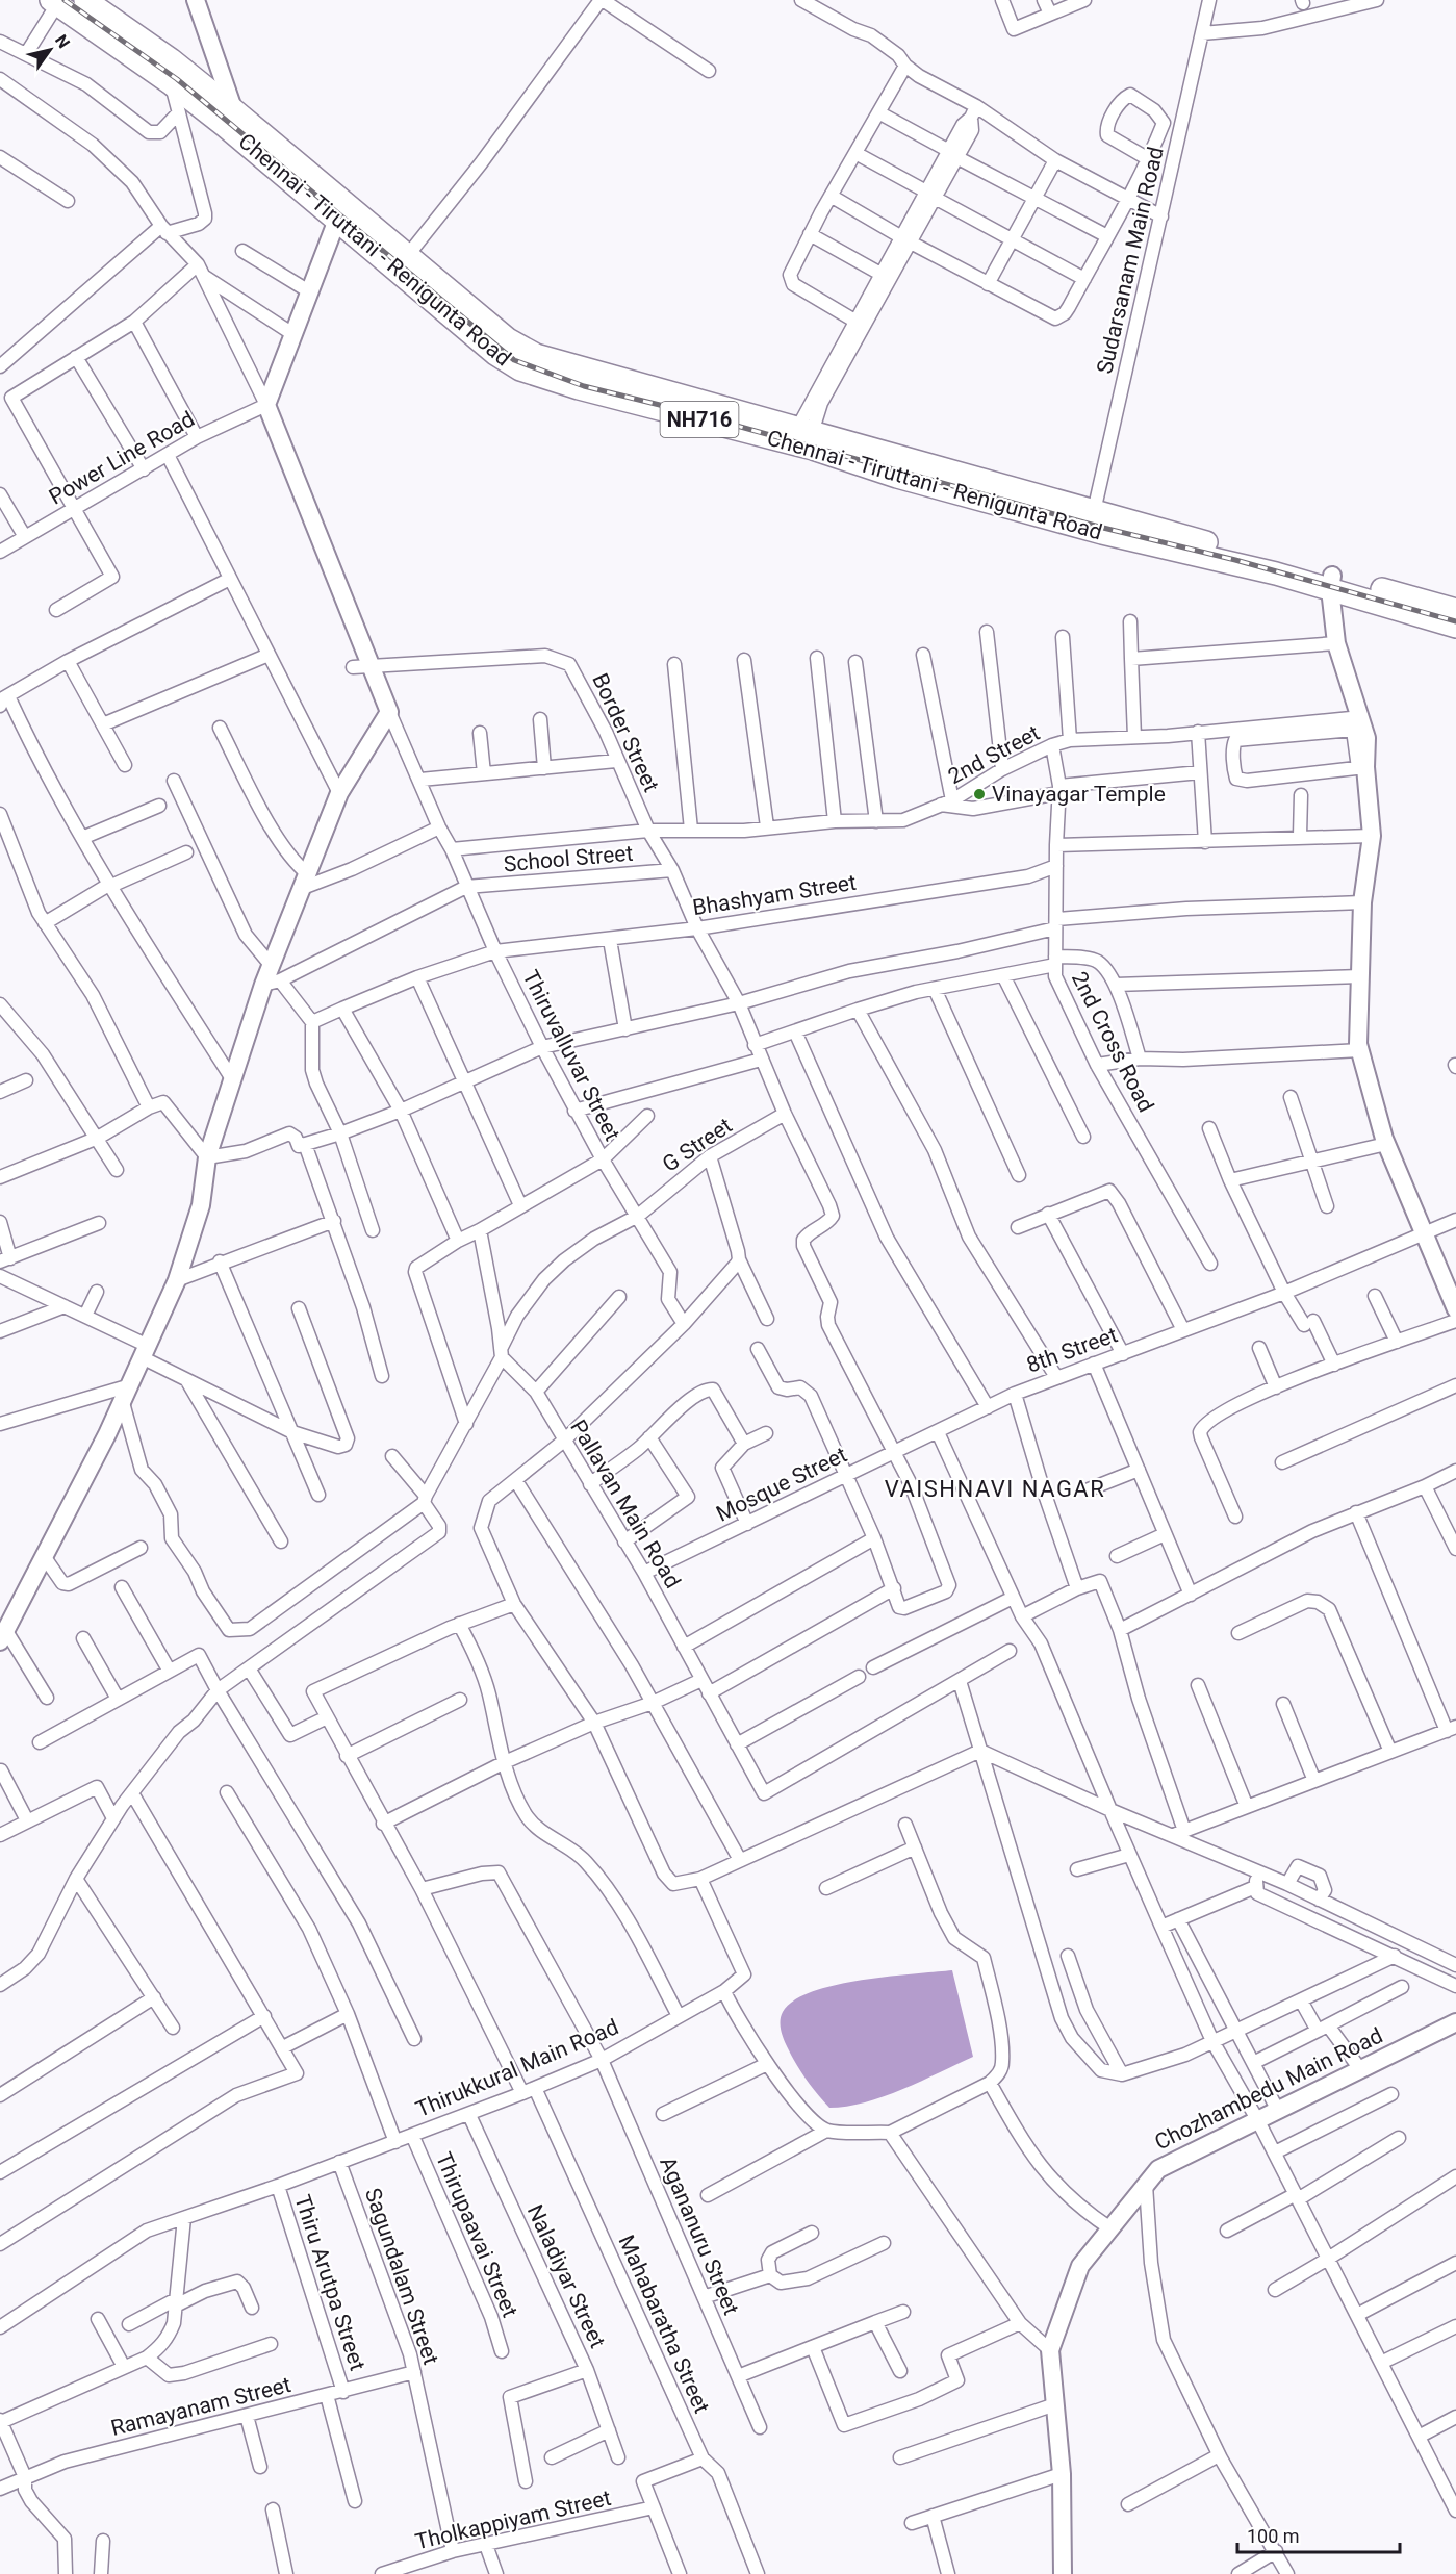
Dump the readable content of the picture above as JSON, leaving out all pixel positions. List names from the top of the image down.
{
  "streets": {
    "highway": ["Chennai - Tiruttani - Renigunta Road", "NH716"],
    "street": [
      "Sudarsanam Main Road",
      "Power Line Road",
      "Border Street",
      "2nd Street",
      "School Street",
      "Bhashyam Street",
      "2nd Cross Road",
      "Thiruvalluvar Street",
      "G Street",
      "8th Street",
      "Mosque Street",
      "Pallavan Main Road",
      "Thirukkural Main Road",
      "Chozhambedu Main Road",
      "Thirupaavai Street",
      "Agananuru Street",
      "Sagundalam Street",
      "Naladiyar Street",
      "Thiru Arutpa Street",
      "Mahabaratha Street",
      "Ramayanam Street",
      "Tholkappiyam Street"
    ]
  },
  "crossings": [
    ["Chennai - Tiruttani - Renigunta Road", "Sudarsanam Main Road"],
    ["Border Street", "2nd Street"],
    ["Border Street", "School Street"],
    ["Border Street", "Bhashyam Street"],
    ["Border Street", "G Street"],
    ["Border Street", "Mosque Street"],
    ["2nd Street", "2nd Cross Road"],
    ["2nd Street", "Thiruvalluvar Street"],
    ["School Street", "Thiruvalluvar Street"],
    ["Bhashyam Street", "2nd Cross Road"],
    ["Bhashyam Street", "Thiruvalluvar Street"],
    ["Thiruvalluvar Street", "G Street"],
    ["G Street", "Pallavan Main Road"],
    ["8th Street", "Mosque Street"],
    ["Mosque Street", "Pallavan Main Road"],
    ["Thirukkural Main Road", "Thirupaavai Street"],
    ["Thirukkural Main Road", "Agananuru Street"],
    ["Thirukkural Main Road", "Sagundalam Street"],
    ["Thirukkural Main Road", "Naladiyar Street"],
    ["Thirukkural Main Road", "Thiru Arutpa Street"],
    ["Thirukkural Main Road", "Mahabaratha Street"],
    ["Sagundalam Street", "Ramayanam Street"],
    ["Sagundalam Street", "Tholkappiyam Street"],
    ["Thiru Arutpa Street", "Ramayanam Street"]
  ],
  "districts": ["VAISHNAVI NAGAR"],
  "places": ["Vinayagar Temple"],
  "scale_bar": "100 m",
  "north": "top right"
}
